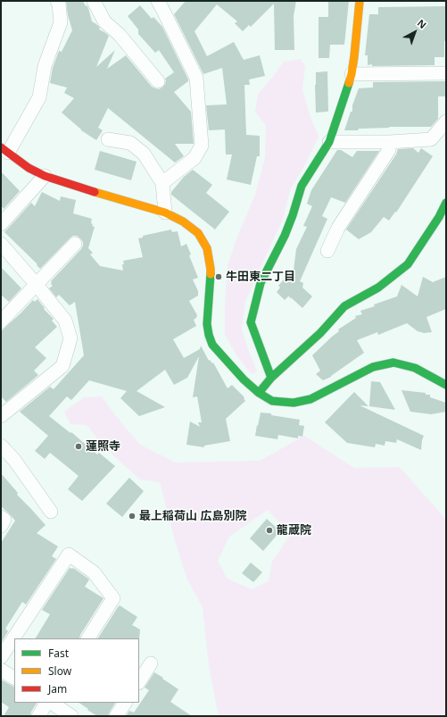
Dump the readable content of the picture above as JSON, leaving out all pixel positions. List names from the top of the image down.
{
  "places": [
    "牛田東二丁目",
    "蓮照寺",
    "最上稲荷山 広島別院",
    "龍蔵院"
  ],
  "legend": ["Fast", "Slow", "Jam"],
  "north": "top right"
}
